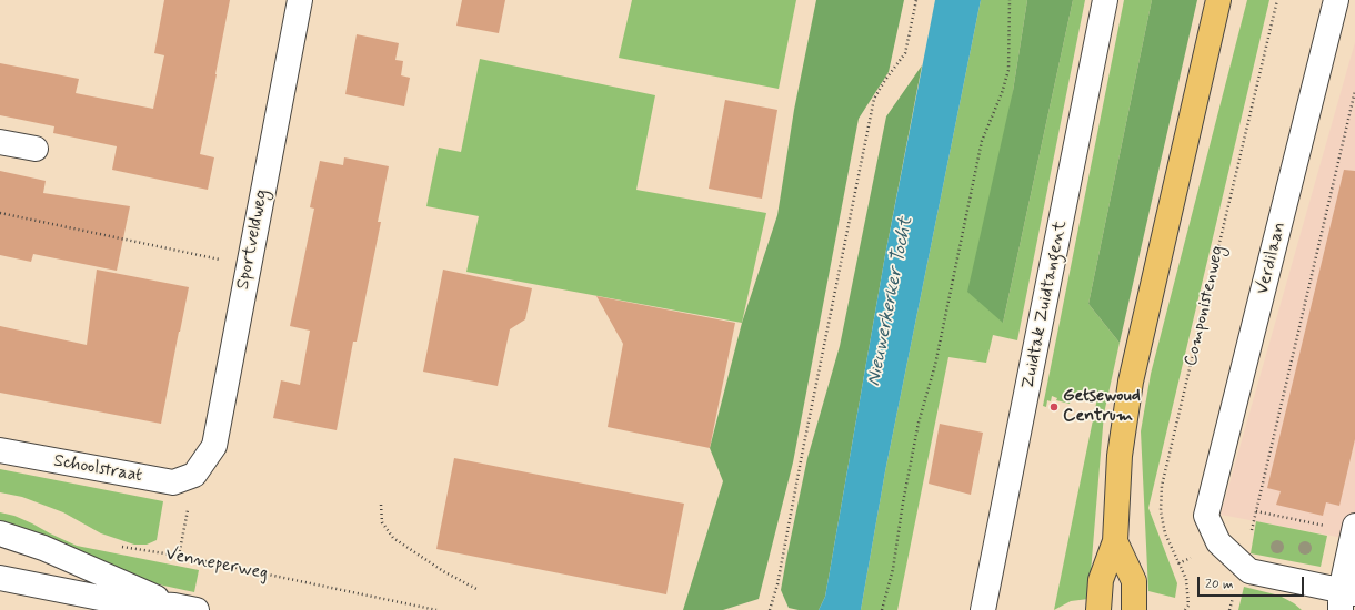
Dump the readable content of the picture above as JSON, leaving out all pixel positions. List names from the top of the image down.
{
  "streets": {
    "street": [
      "Sportveldweg",
      "Verdilaan",
      "Zuidtak Zuidtangent",
      "Schoolstraat"
    ],
    "path": ["Componistenweg", "Venneperweg"]
  },
  "crossings": [
    ["Sportveldweg", "Schoolstraat"]
  ],
  "water": ["Nieuwerkerker Tocht"],
  "places": ["Getsewoud Centrum"],
  "scale_bar": "20 m"
}
